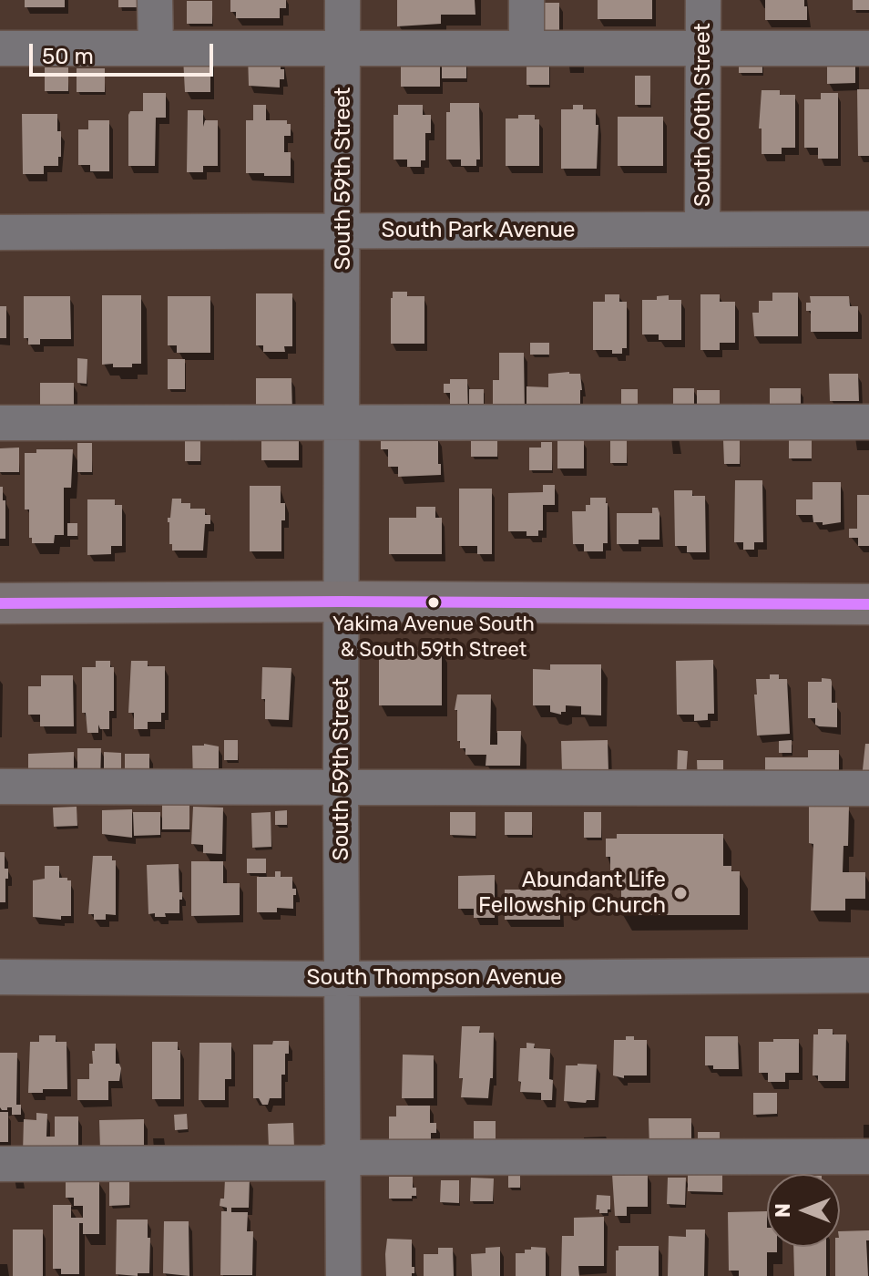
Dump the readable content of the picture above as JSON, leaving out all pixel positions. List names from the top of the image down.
{
  "streets": {
    "street": [
      "South 60th Street",
      "South 59th Street",
      "South Park Avenue",
      "South Thompson Avenue"
    ]
  },
  "crossings": [
    ["South 60th Street", "South Park Avenue"],
    ["South 59th Street", "South Park Avenue"],
    ["South 59th Street", "South Thompson Avenue"]
  ],
  "places": ["Yakima Avenue South & South 59th Street", "Abundant Life Fellowship Church"],
  "scale_bar": "50 m",
  "north": "left"
}
